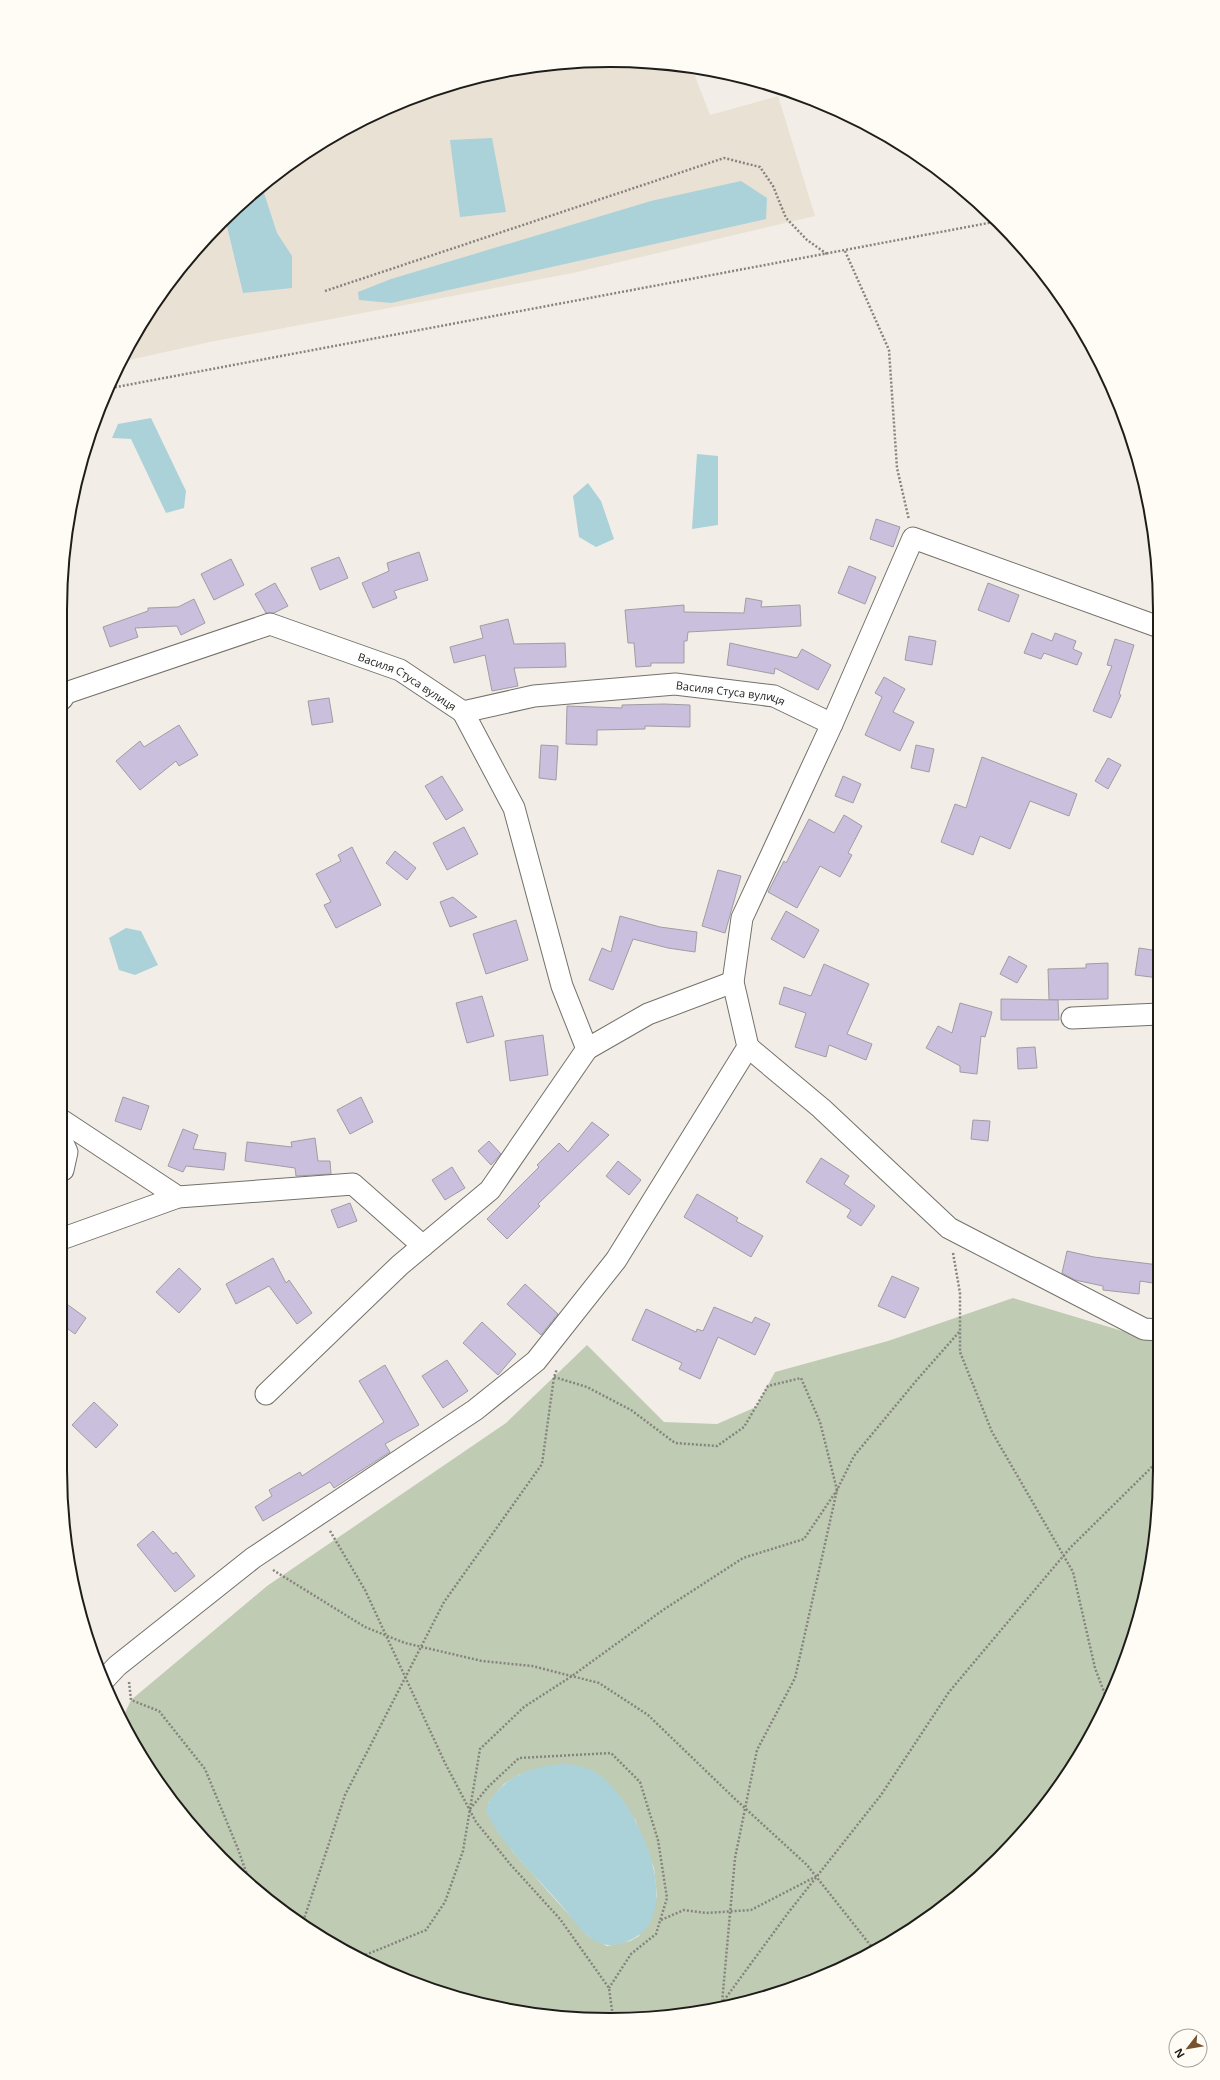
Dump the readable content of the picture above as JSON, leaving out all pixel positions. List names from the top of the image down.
{
  "streets": {
    "street": ["Василя Стуса вулиця"]
  },
  "north": "bottom left"
}
